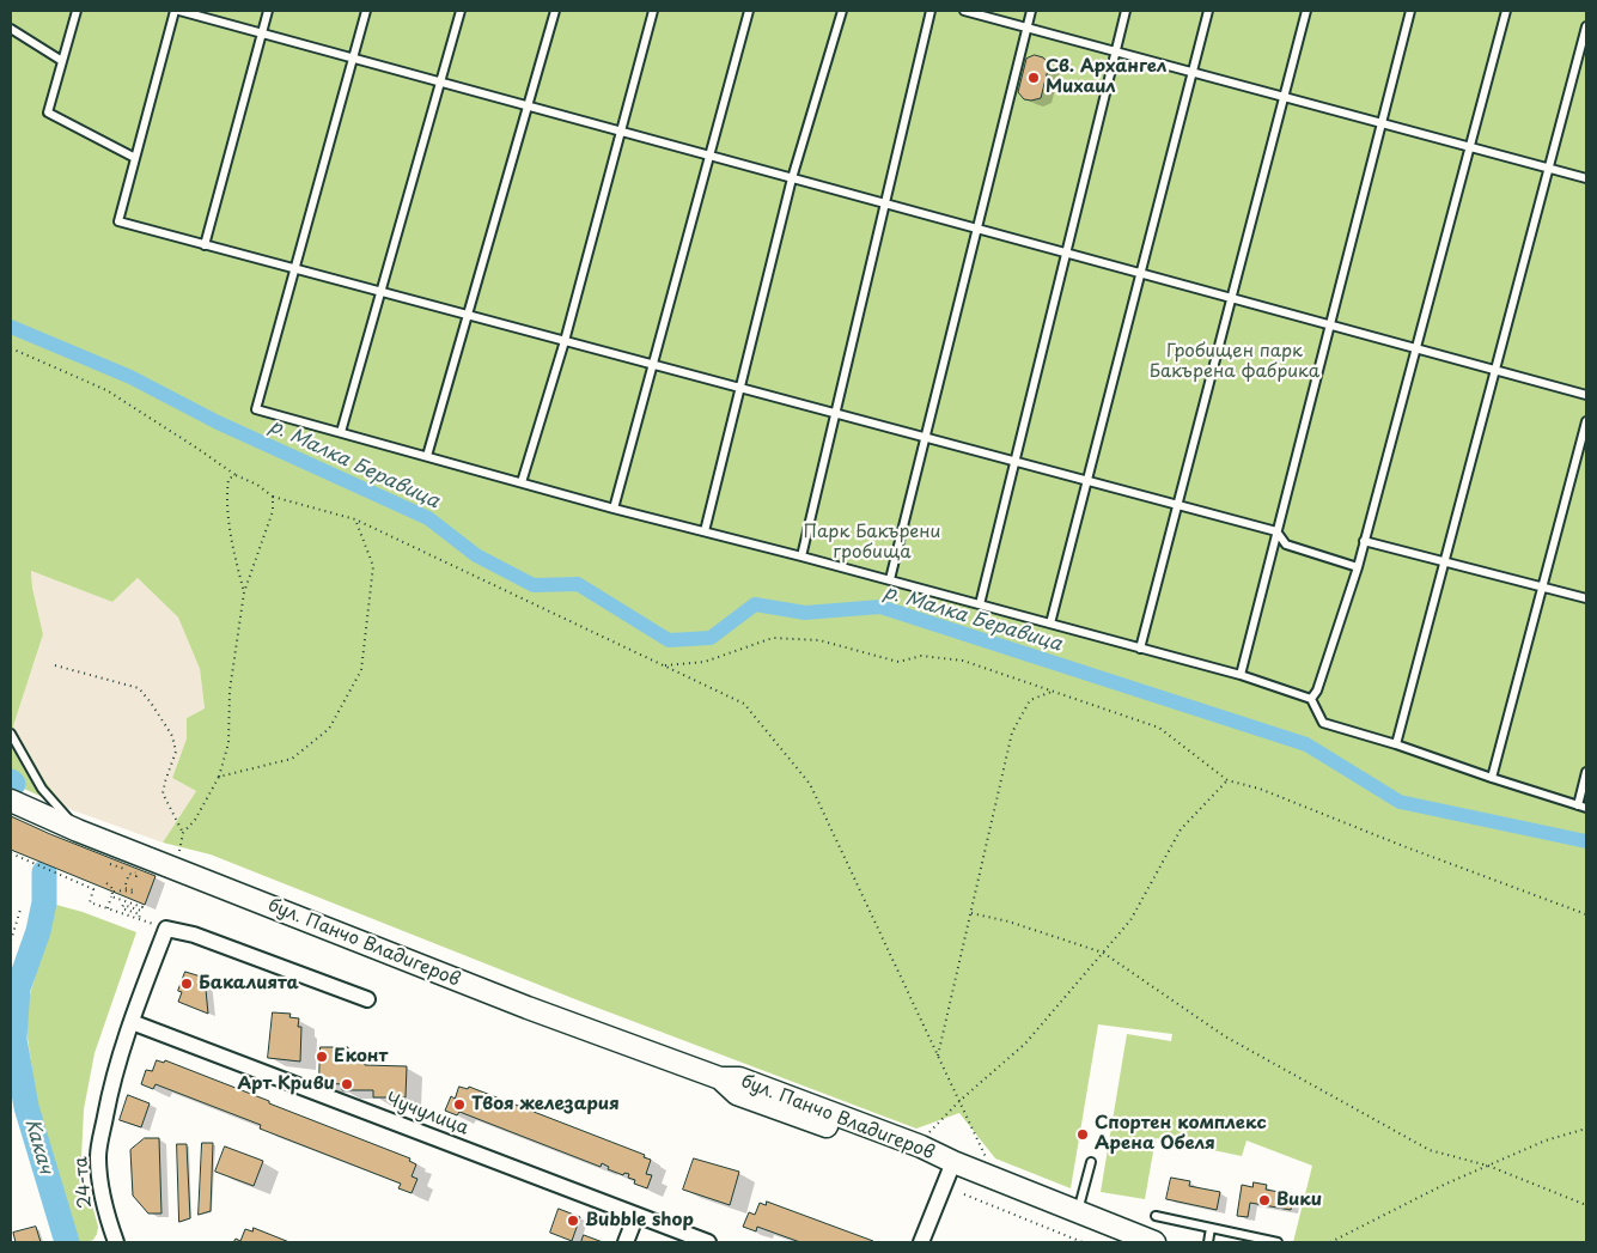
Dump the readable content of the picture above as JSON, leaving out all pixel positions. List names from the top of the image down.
{
  "streets": {
    "street": ["бул. Панчо Владигеров", "Чучулица", "24-та"]
  },
  "crossings": [
    ["Чучулица", "24-та"]
  ],
  "water": ["р. Малка Беравица", "Какач"],
  "parks": ["Гробищен парк Бакърена фабрика", "Парк Бакърени гробища"],
  "places": [
    "Св. Архангел Михаил",
    "Бакалията",
    "Еконт",
    "Арт Криви",
    "Твоя железария",
    "Спортен комплекс Арена Обеля",
    "Вики",
    "Bubble shop"
  ]
}
